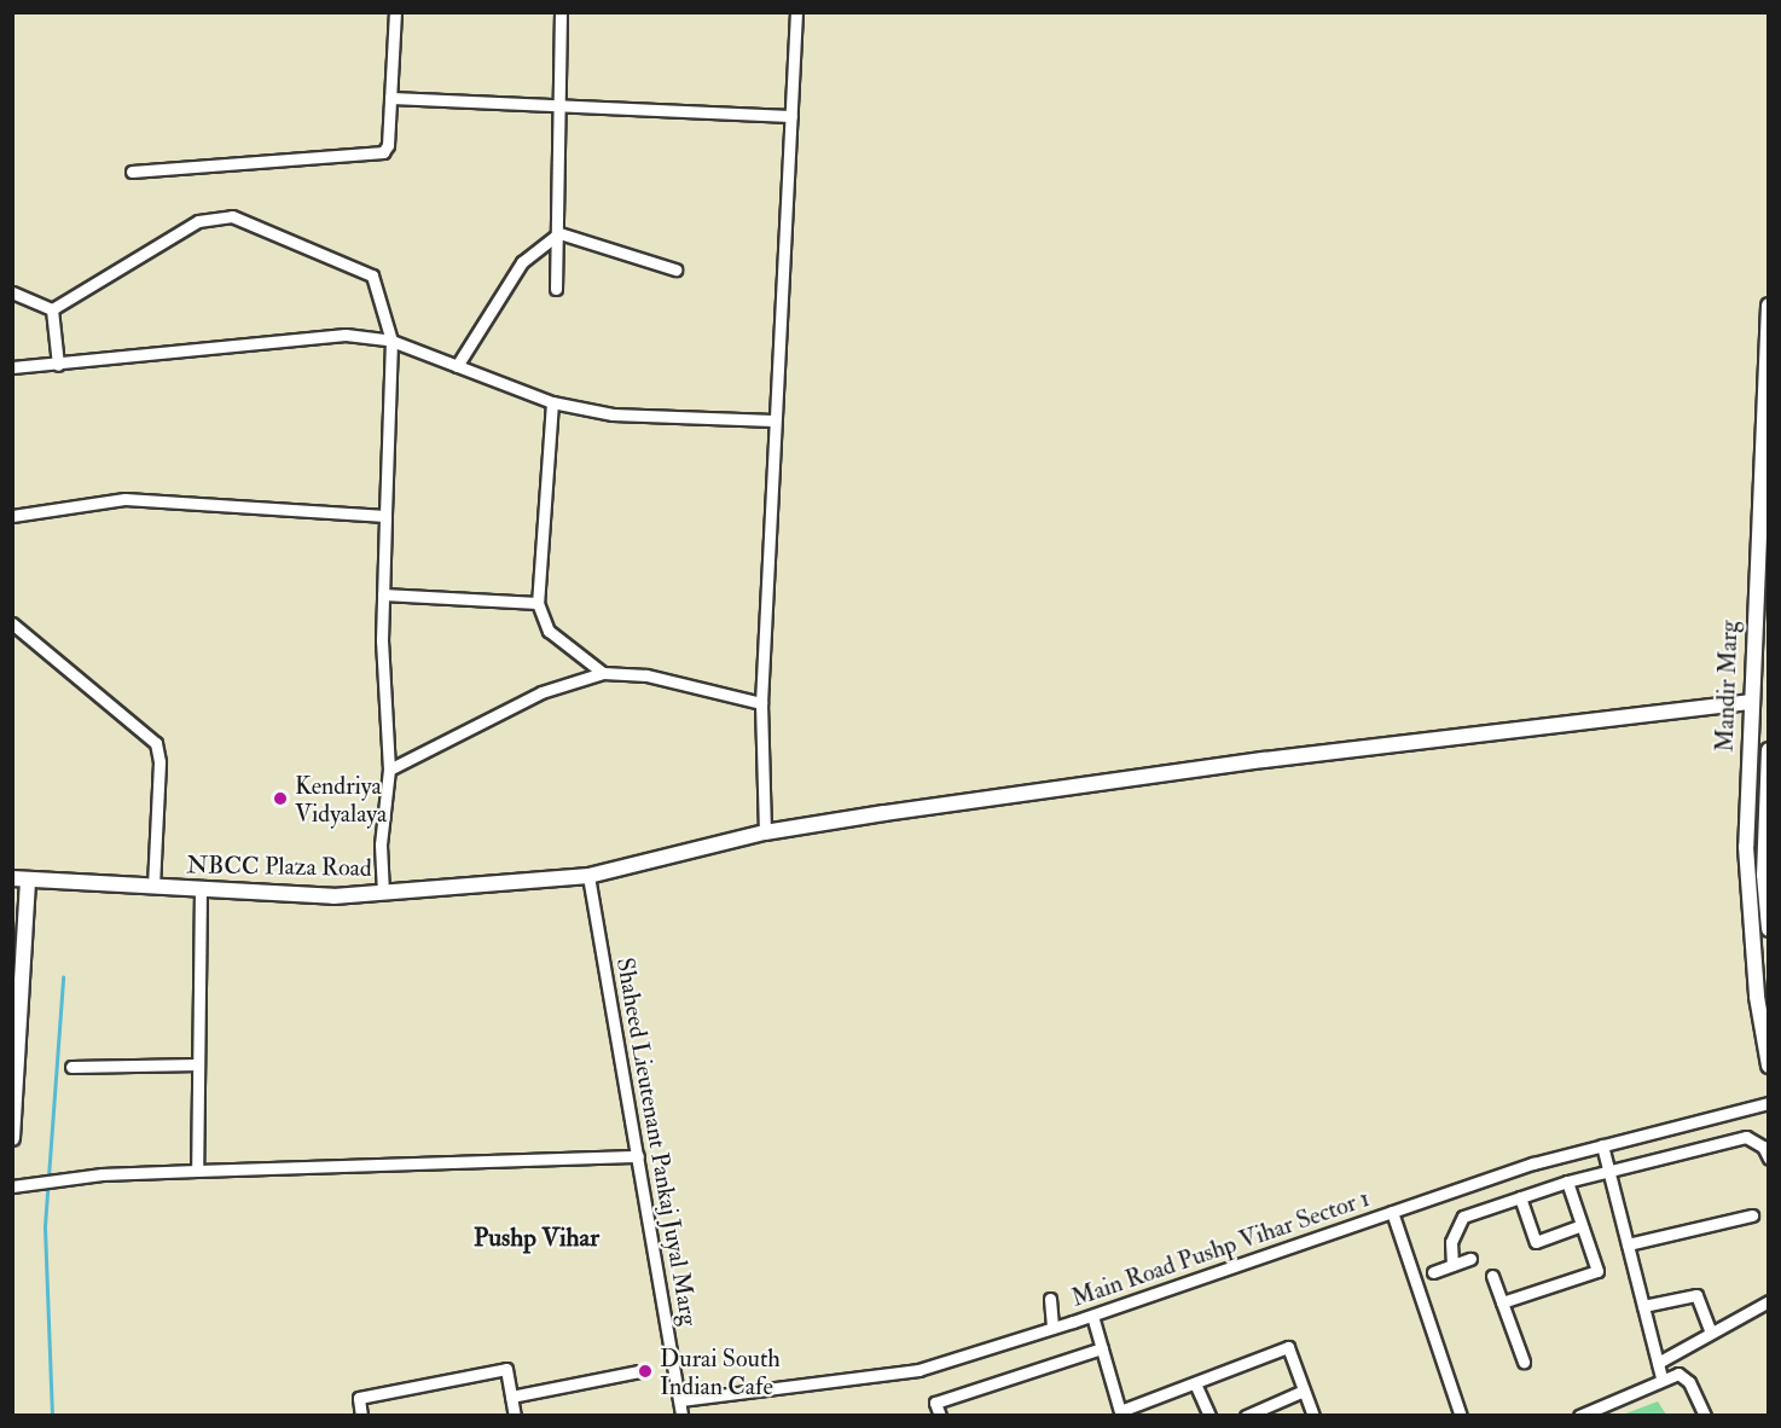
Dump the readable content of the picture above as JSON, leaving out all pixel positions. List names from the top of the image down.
{
  "streets": {
    "street": [
      "Mandir Marg",
      "NBCC Plaza Road",
      "Shaheed Lieutenant Pankaj Juyal Marg",
      "Main Road Pushp Vihar Sector 1"
    ]
  },
  "crossings": [
    ["Mandir Marg", "NBCC Plaza Road"],
    ["NBCC Plaza Road", "Shaheed Lieutenant Pankaj Juyal Marg"],
    ["Shaheed Lieutenant Pankaj Juyal Marg", "Main Road Pushp Vihar Sector 1"]
  ],
  "districts": ["Pushp Vihar"],
  "places": ["Kendriya Vidyalaya", "Durai South Indian Cafe"]
}
